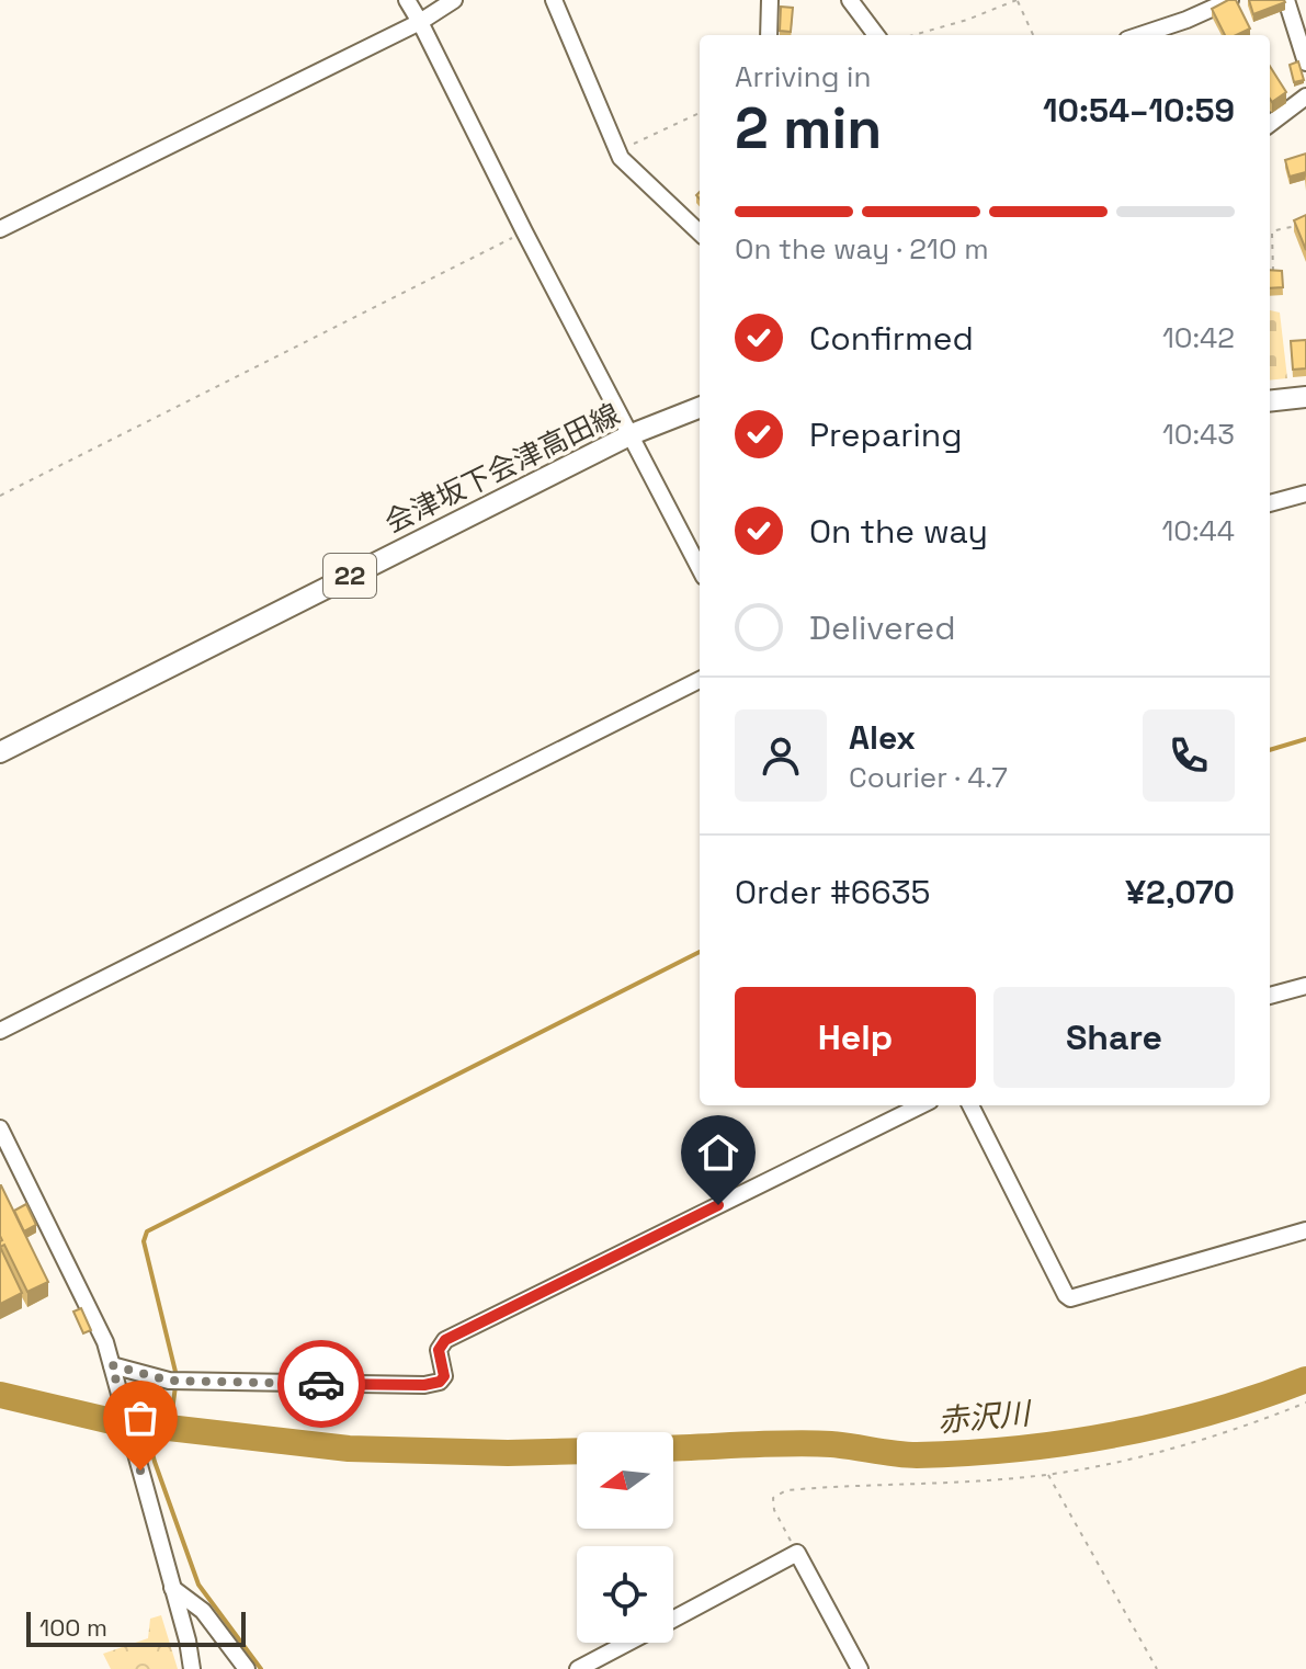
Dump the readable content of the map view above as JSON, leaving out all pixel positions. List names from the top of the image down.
{
  "streets": {
    "main road": ["会津坂下会津高田線", "22"]
  },
  "water": ["赤沢川"],
  "scale_bar": "100 m",
  "north": "left",
  "page": {
    "heading": ["2 min", "Arriving in", "10:54–10:59"],
    "panel": [
      "Alex",
      "Courier · 4.7",
      "Order #6635",
      "¥2,070"
    ],
    "bar": "On the way · 210 m",
    "list": [
      ["Confirmed", "10:42"],
      ["Preparing", "10:43"],
      ["On the way", "10:44"],
      "Delivered"
    ],
    "buttons": ["Help", "Share"],
    "scale": "100 m"
  }
}
